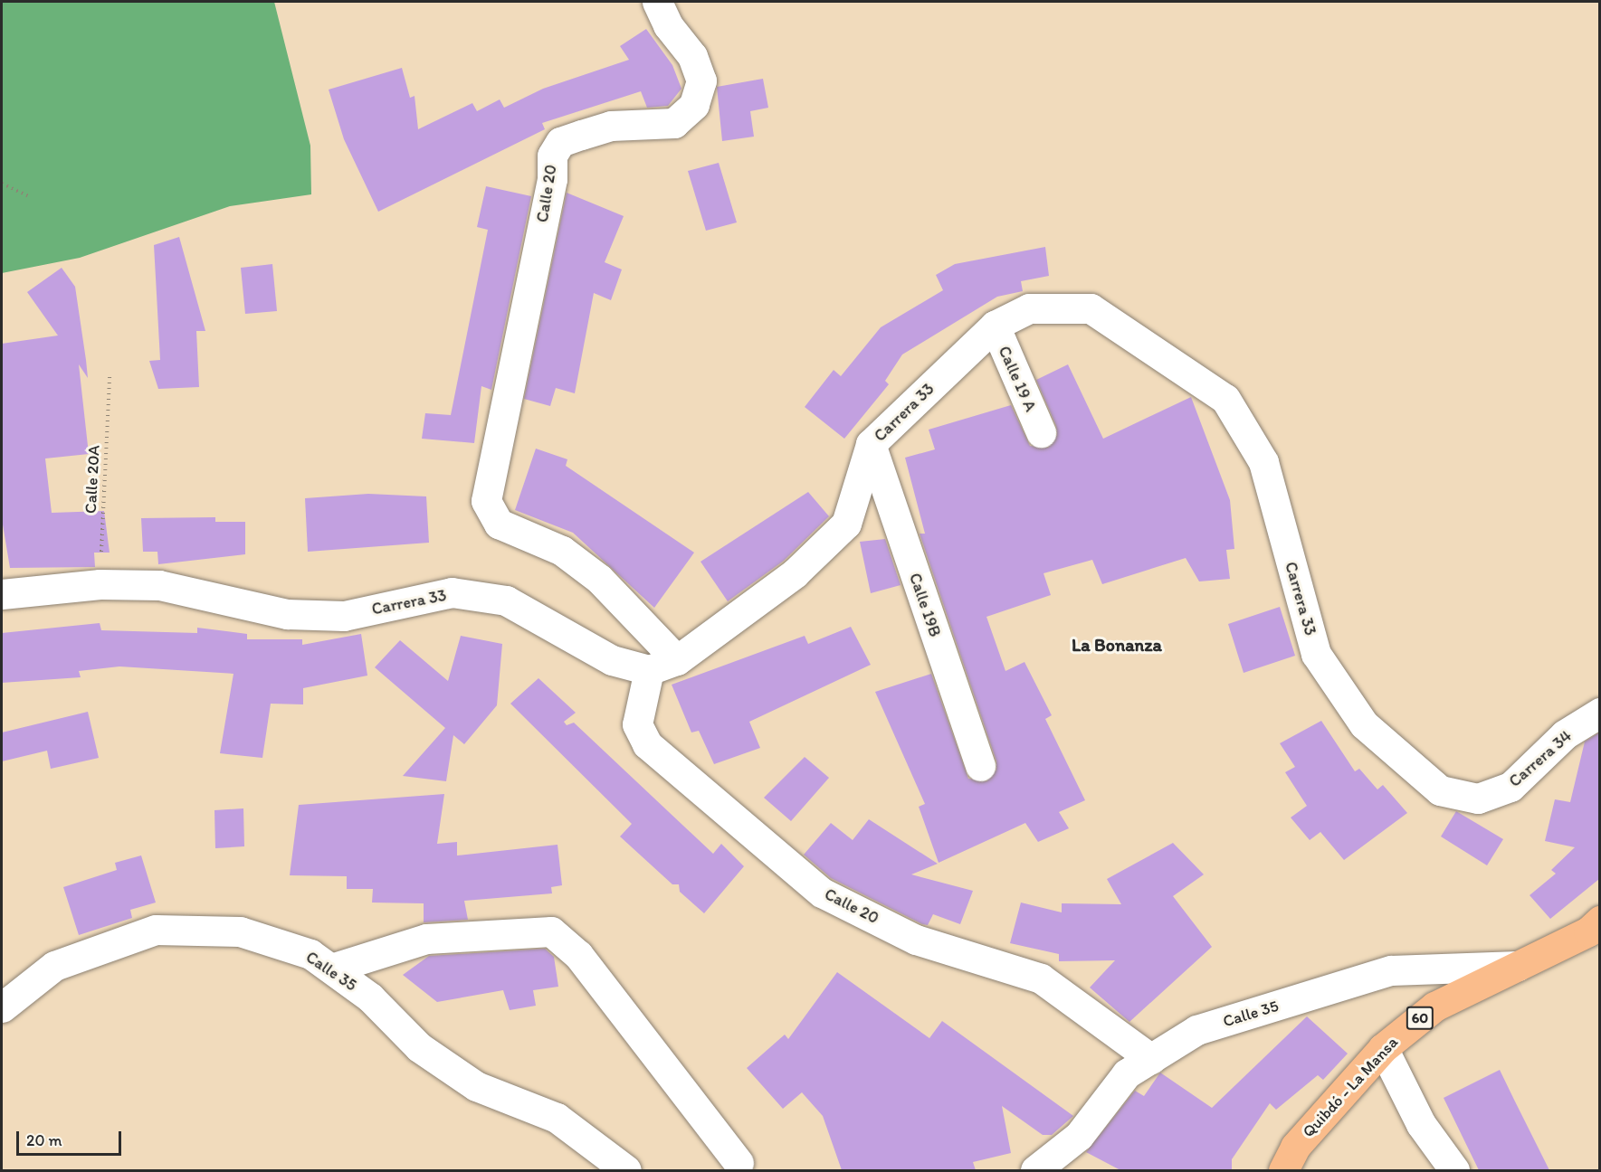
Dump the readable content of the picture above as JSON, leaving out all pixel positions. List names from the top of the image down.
{
  "streets": {
    "main road": ["60", "Quibdó - La Mansa"],
    "street": [
      "Calle 20",
      "Calle 19 A",
      "Carrera 33",
      "Calle 19B",
      "Carrera 34",
      "Calle 35"
    ],
    "path": ["Calle 20A"]
  },
  "crossings": [
    ["Calle 20", "Carrera 33"],
    ["Calle 20", "Calle 35"],
    ["Calle 19 A", "Carrera 33"],
    ["Carrera 33", "Calle 20A"],
    ["Carrera 33", "Calle 19B"],
    ["Carrera 33", "Carrera 34"],
    ["Calle 35", "Quibdó - La Mansa"]
  ],
  "districts": ["La Bonanza"],
  "scale_bar": "20 m"
}
